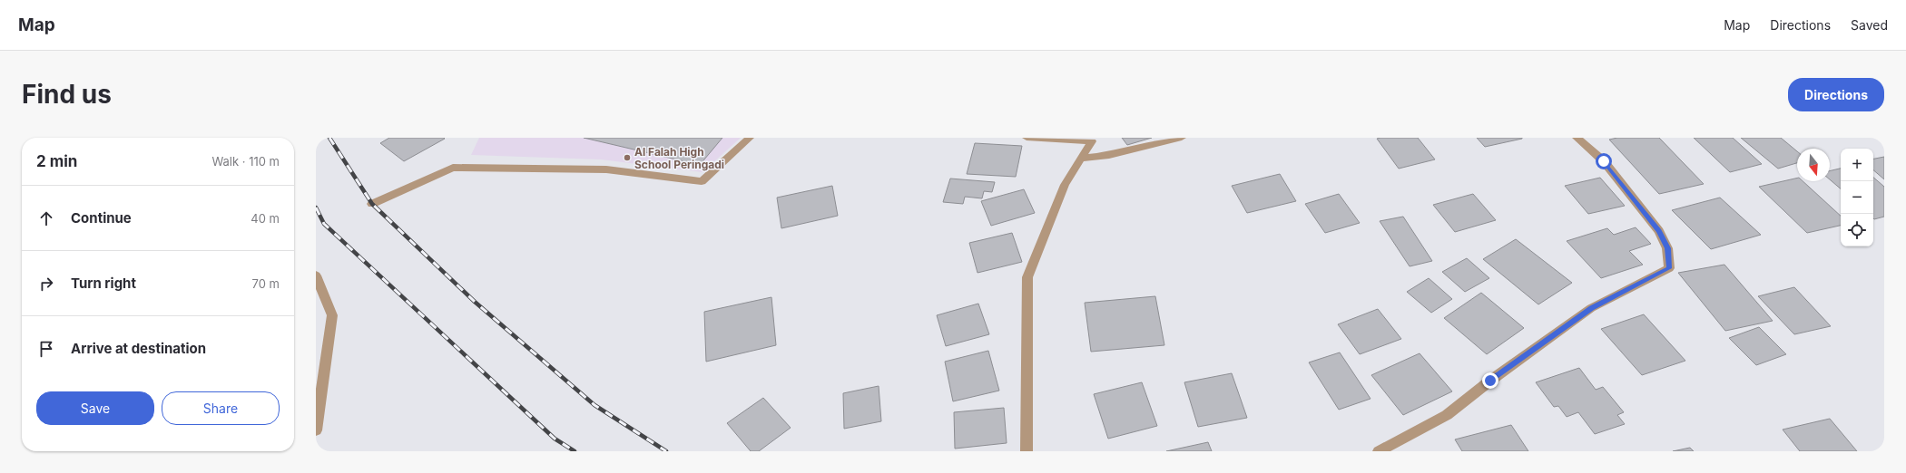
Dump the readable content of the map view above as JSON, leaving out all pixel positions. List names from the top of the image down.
{
  "places": ["Al Falah High School Peringadi"],
  "north": "bottom",
  "page": {
    "header": "Map",
    "nav": ["Map", "Directions", "Saved"],
    "buttons": [
      "Directions",
      ["Save", "Share"]
    ],
    "title": "Find us",
    "heading": ["2 min", "Walk · 110 m"],
    "map_buttons": ["+", "−"],
    "list": [
      ["Continue", "40 m"],
      ["Turn right", "70 m"],
      "Arrive at destination"
    ]
  }
}
